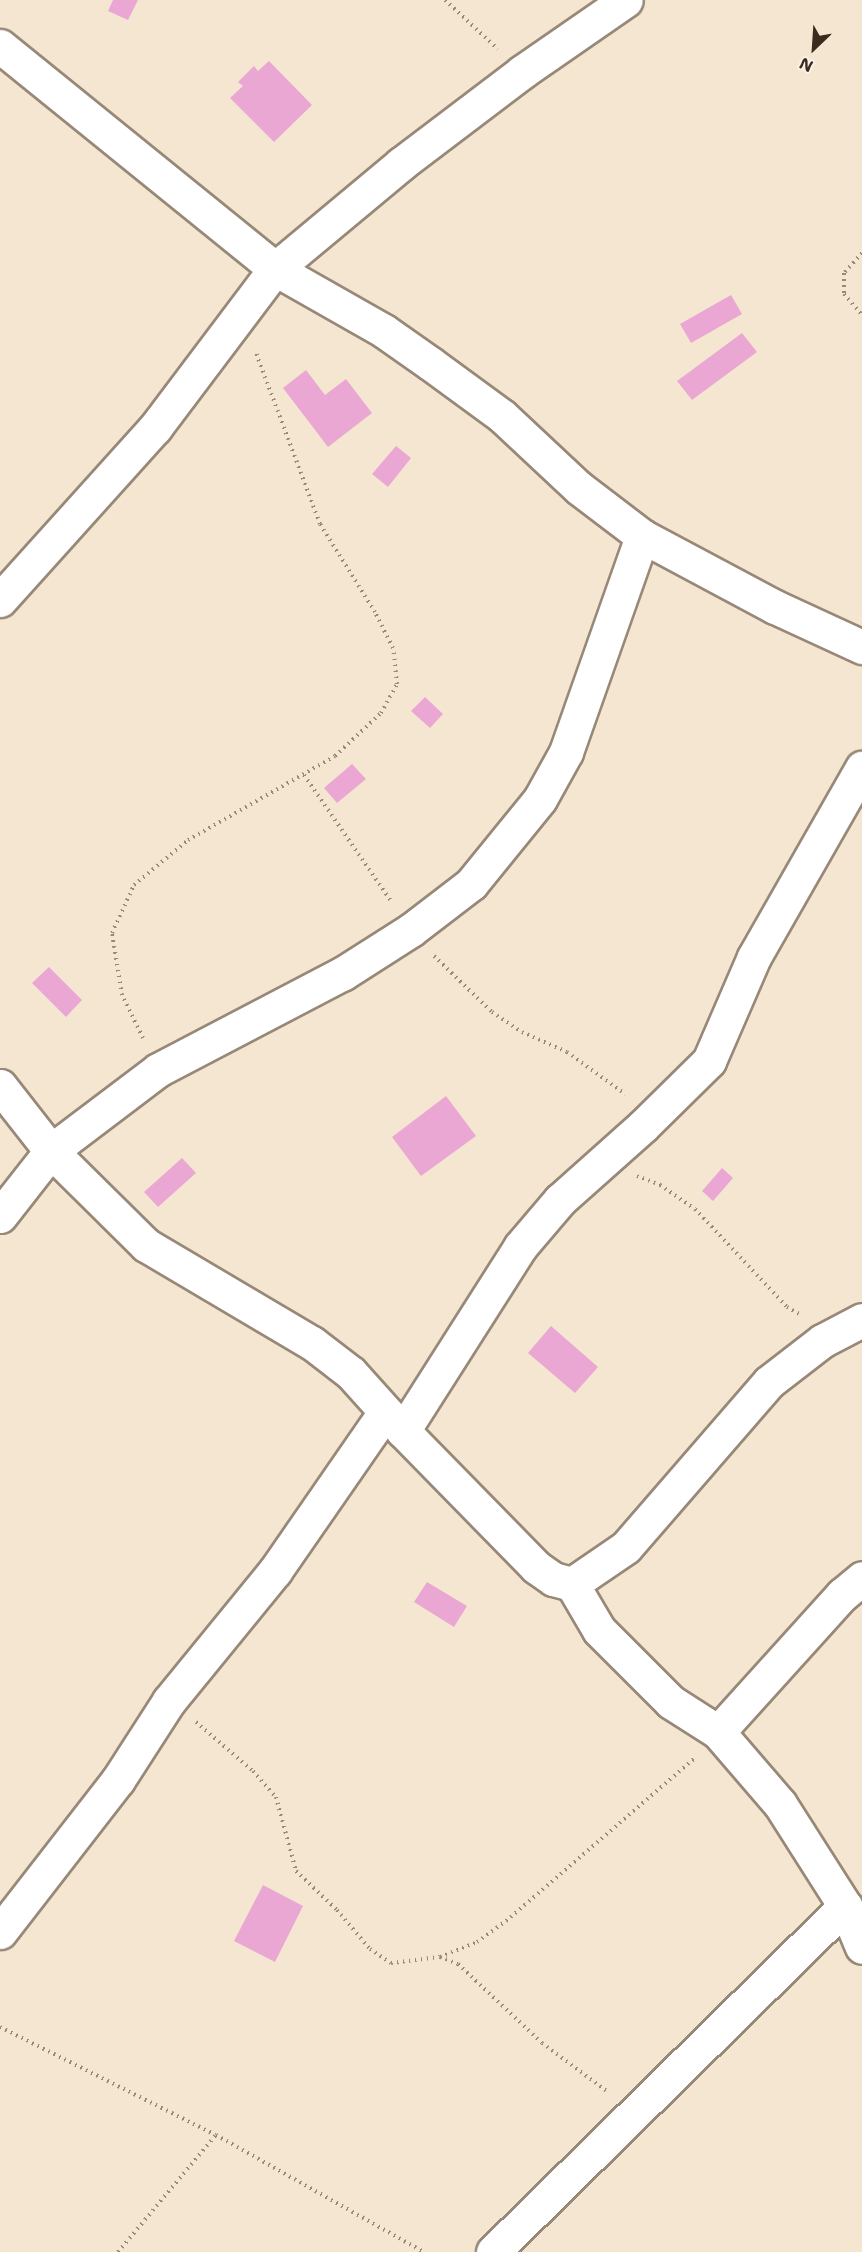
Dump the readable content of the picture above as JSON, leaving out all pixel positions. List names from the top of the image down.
{
  "north": "bottom left"
}
